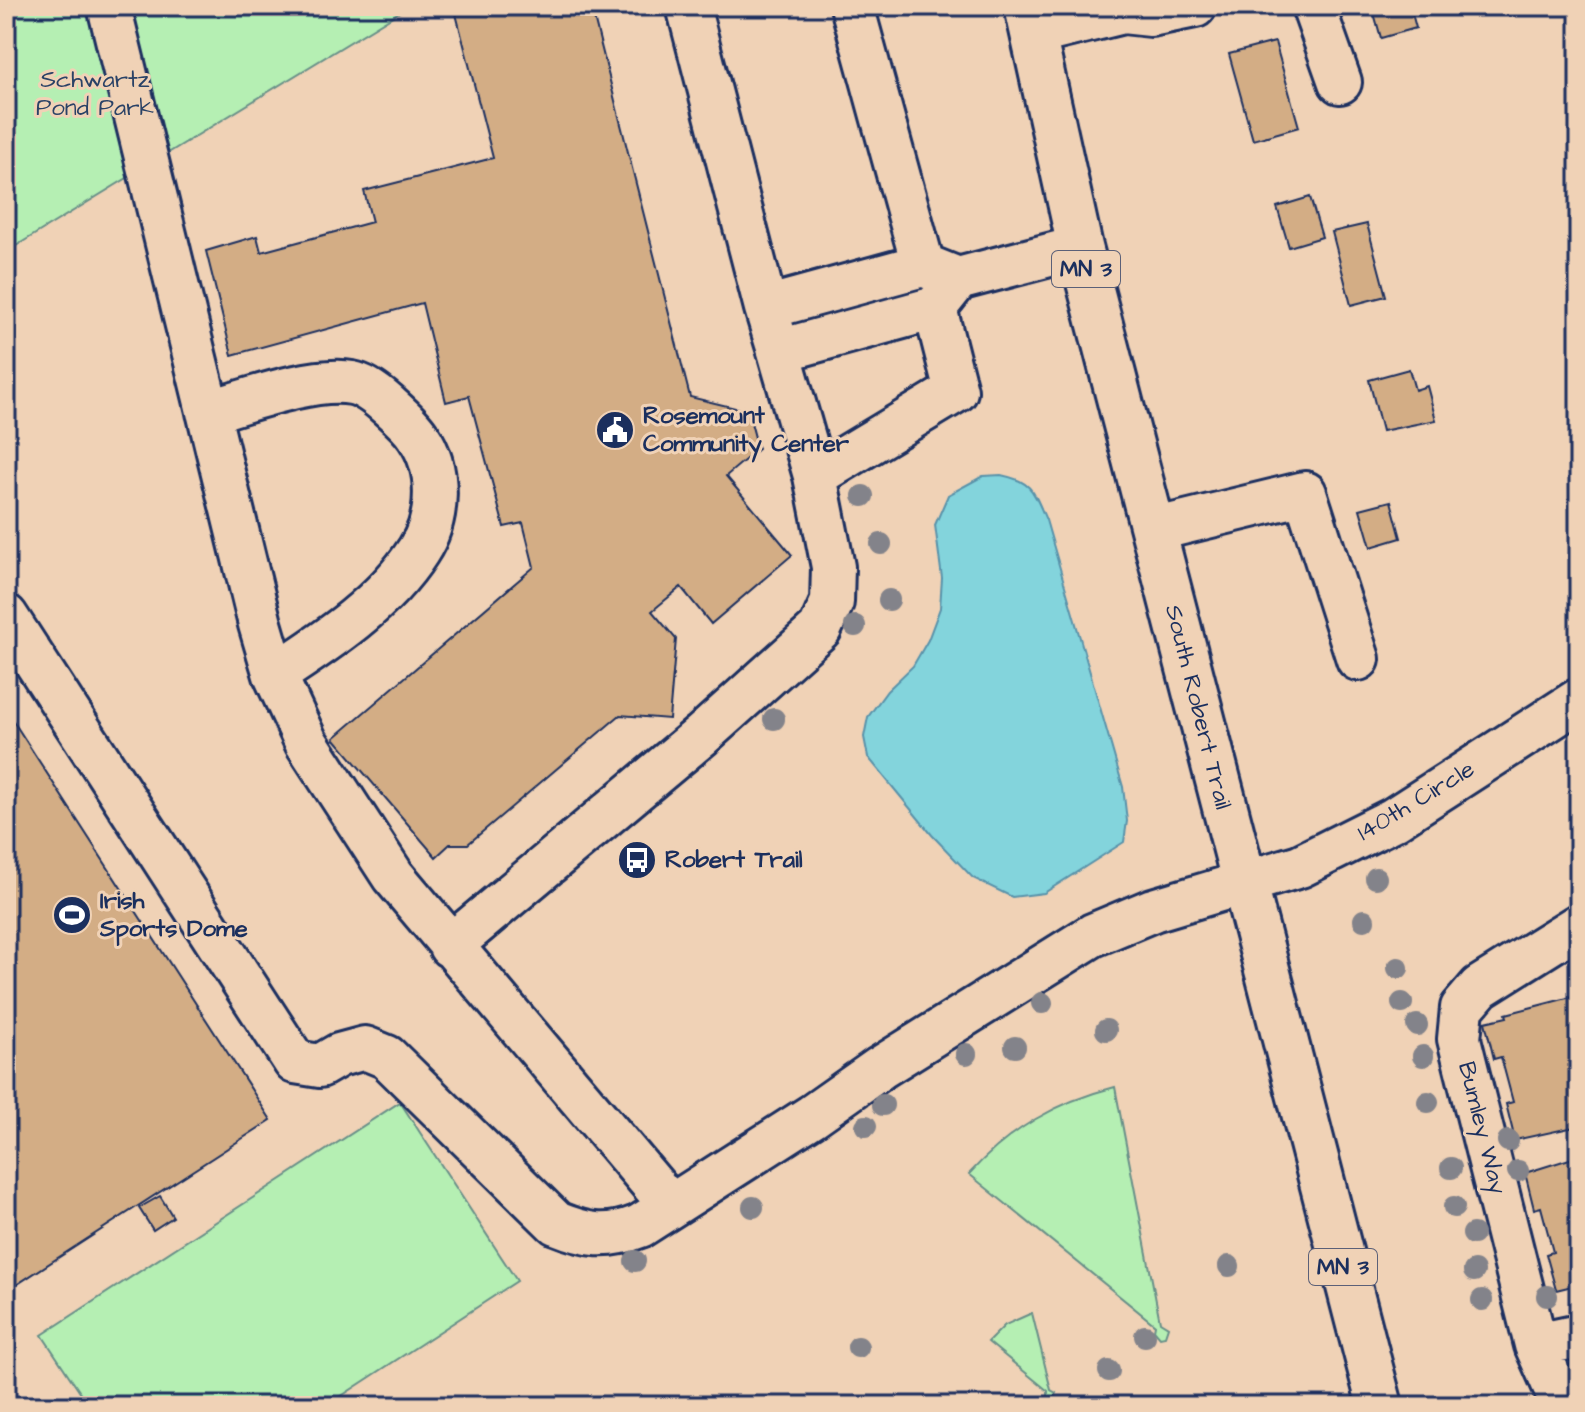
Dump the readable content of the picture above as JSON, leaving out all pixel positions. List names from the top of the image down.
{
  "streets": {
    "main road": ["MN 3", "South Robert Trail"],
    "street": ["140th Circle", "Bumley Way"]
  },
  "crossings": [
    ["South Robert Trail", "140th Circle"]
  ],
  "parks": ["Schwartz Pond Park"],
  "places": {
    "public building": ["Rosemount Community Center"],
    "bus stop": ["Robert Trail"],
    "sports": ["Irish Sports Dome"]
  }
}
